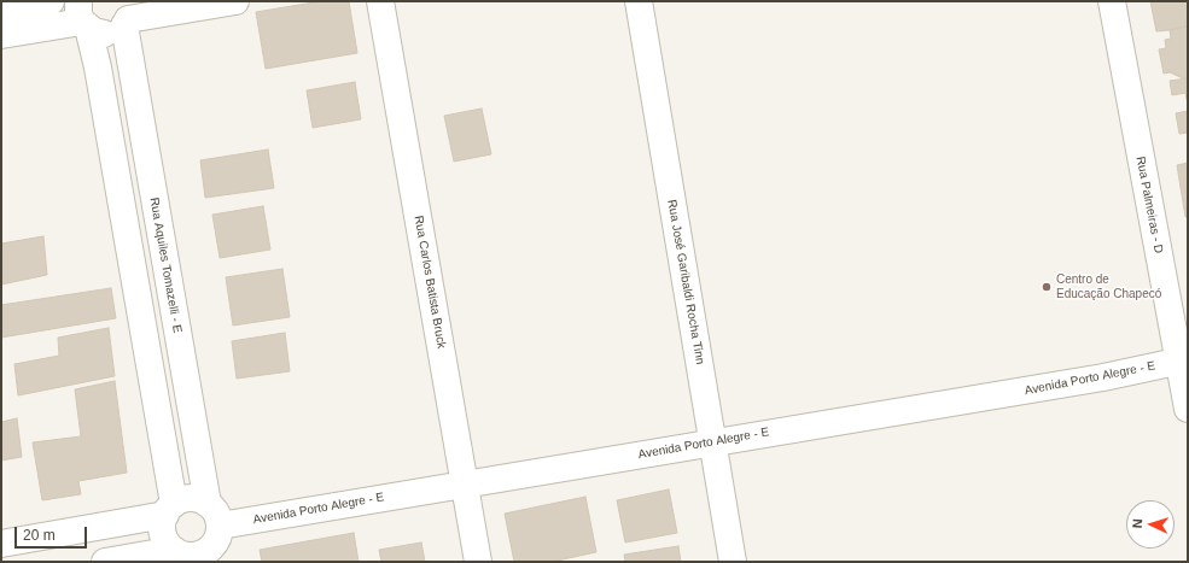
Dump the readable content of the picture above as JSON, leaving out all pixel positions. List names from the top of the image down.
{
  "streets": {
    "street": [
      "Rua Palmeiras - D",
      "Rua Aquiles Tomazelli - E",
      "Rua Carlos Batista Bruck",
      "Rua José Garibaldi Rocha Tinn",
      "Avenida Porto Alegre - E"
    ]
  },
  "crossings": [
    ["Rua Palmeiras - D", "Avenida Porto Alegre - E"],
    ["Rua Aquiles Tomazelli - E", "Avenida Porto Alegre - E"],
    ["Rua Carlos Batista Bruck", "Avenida Porto Alegre - E"],
    ["Rua José Garibaldi Rocha Tinn", "Avenida Porto Alegre - E"]
  ],
  "places": ["Centro de Educação Chapecó"],
  "scale_bar": "20 m",
  "north": "left"
}
